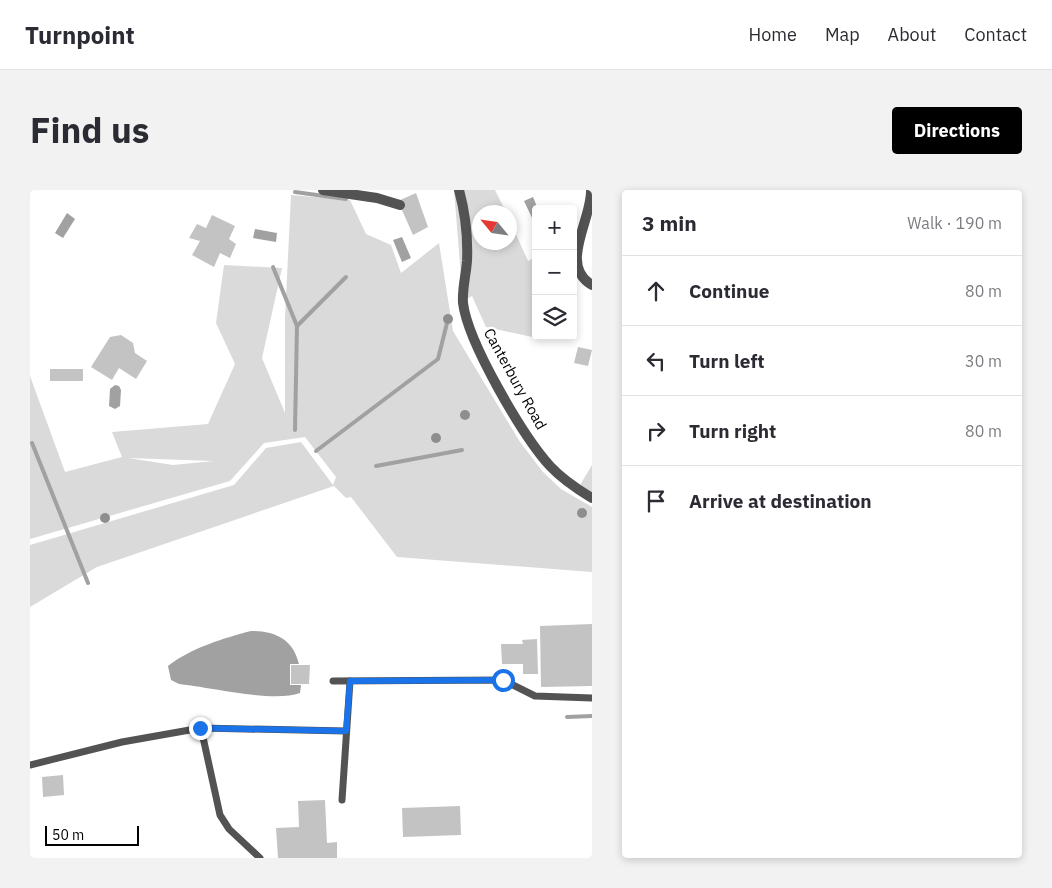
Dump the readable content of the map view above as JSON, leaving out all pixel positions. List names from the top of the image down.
{
  "streets": {
    "street": ["Canterbury Road"]
  },
  "scale_bar": "50 m",
  "north": "top left",
  "page": {
    "header": "Turnpoint",
    "nav": [
      "Home",
      "Map",
      "About",
      "Contact"
    ],
    "title": "Find us",
    "buttons": "Directions",
    "heading": ["3 min", "Walk · 190 m"],
    "map_buttons": ["+", "−"],
    "list": [
      ["Continue", "80 m"],
      ["Turn left", "30 m"],
      ["Turn right", "80 m"],
      "Arrive at destination"
    ],
    "scale": "50 m"
  }
}
